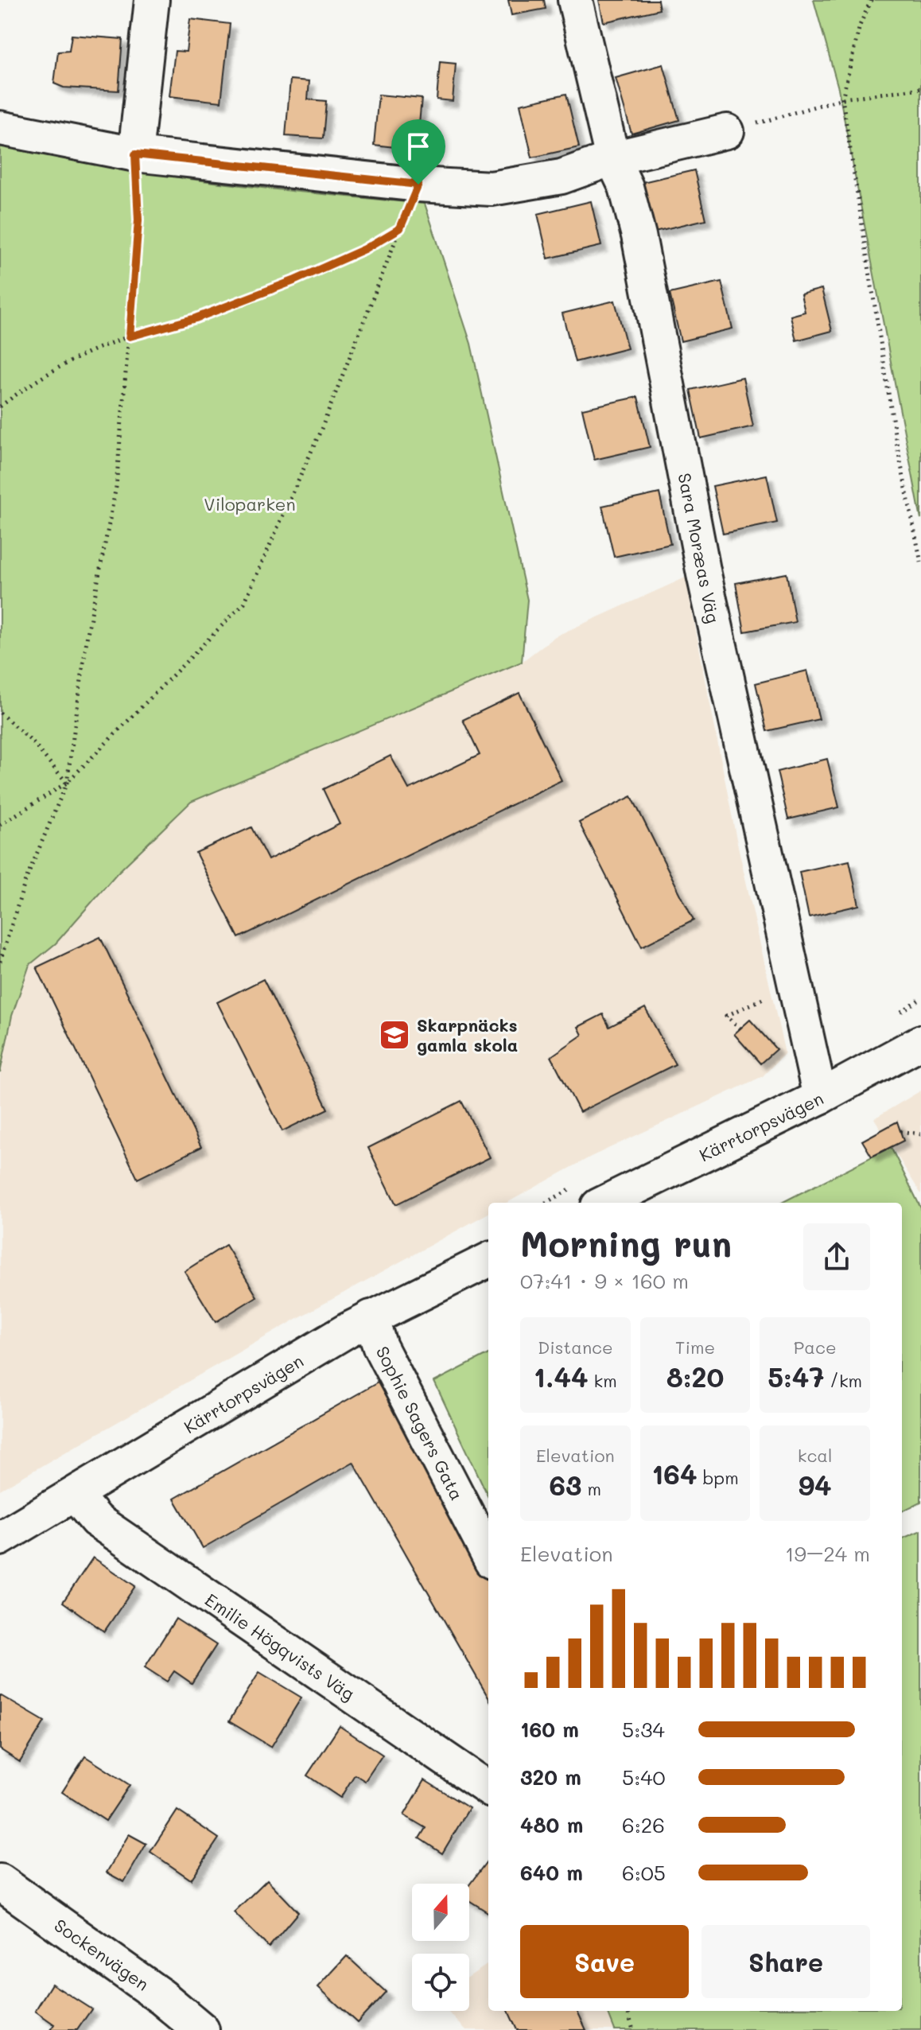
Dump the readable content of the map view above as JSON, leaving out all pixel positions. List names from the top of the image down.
{
  "streets": {
    "street": [
      "Sara Moræas Väg",
      "Kärrtorpsvägen",
      "Sophie Sagers Gata",
      "Emilie Högqvists Väg",
      "Sockenvägen"
    ]
  },
  "crossings": [
    ["Sara Moræas Väg", "Kärrtorpsvägen"],
    ["Kärrtorpsvägen", "Sophie Sagers Gata"],
    ["Kärrtorpsvägen", "Emilie Högqvists Väg"]
  ],
  "parks": ["Viloparken"],
  "places": {
    "school or university": ["Skarpnäcks gamla skola"]
  },
  "north": "top",
  "page": {
    "heading": ["Morning run", "07:41 · 9 × 160 m"],
    "stats": [
      ["Distance", "1.44 km"],
      ["Time", "8:20"],
      ["Pace", "5:47 /km"],
      ["Elevation", "63 m"],
      ["164 bpm"],
      ["kcal", "94"]
    ],
    "chart": ["Elevation", "19–24 m"],
    "list": [
      {
        "name": "160 m",
        "note": "5:34"
      },
      {
        "name": "320 m",
        "note": "5:40"
      },
      {
        "name": "480 m",
        "note": "6:26"
      },
      {
        "name": "640 m",
        "note": "6:05"
      }
    ],
    "buttons": ["Save", "Share"]
  }
}
